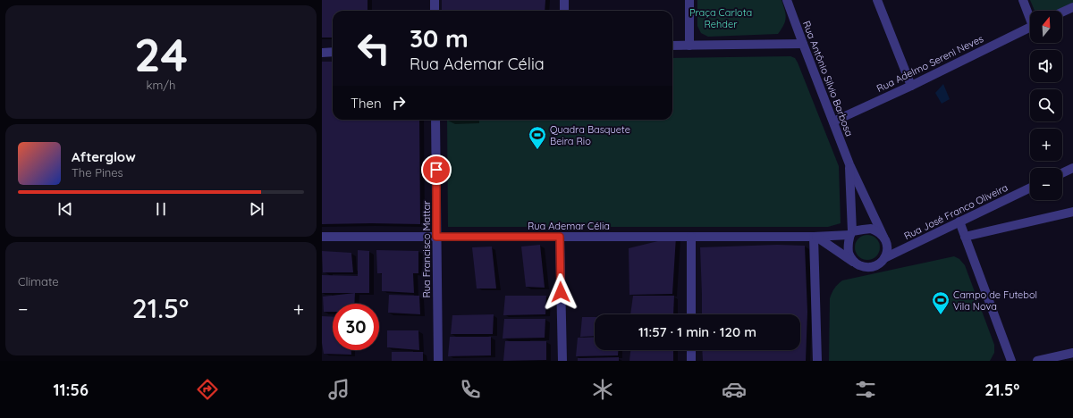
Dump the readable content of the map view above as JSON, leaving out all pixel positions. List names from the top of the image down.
{
  "streets": {
    "street": [
      "Rua Adelmo Sereni Neves",
      "Rua Antônio Silvio Barbosa",
      "Rua José Franco Oliveira",
      "Rua Ademar Célia",
      "Rua Francisco Mattar"
    ]
  },
  "crossings": [
    ["Rua Adelmo Sereni Neves", "Rua Antônio Silvio Barbosa"],
    ["Rua José Franco Oliveira", "Rua Ademar Célia"],
    ["Rua Ademar Célia", "Rua Francisco Mattar"]
  ],
  "parks": ["Praça Carlota Rehder"],
  "places": {
    "sports": ["Quadra Basquete Beira Rio", "Campo de Futebol Vila Nova"]
  },
  "north": "top",
  "page": {
    "tile": [
      ["24", "km/h"],
      "Climate"
    ],
    "map_buttons": ["+", "−"],
    "turn": ["30 m", "Rua Ademar Célia"],
    "then": "Then",
    "song": ["Afterglow", "The Pines"],
    "heat": ["−", "21.5°", "+"],
    "limit": "30",
    "trip": "11:57 · 1 min · 120 m",
    "tabs": ["11:56", "21.5°"]
  }
}
